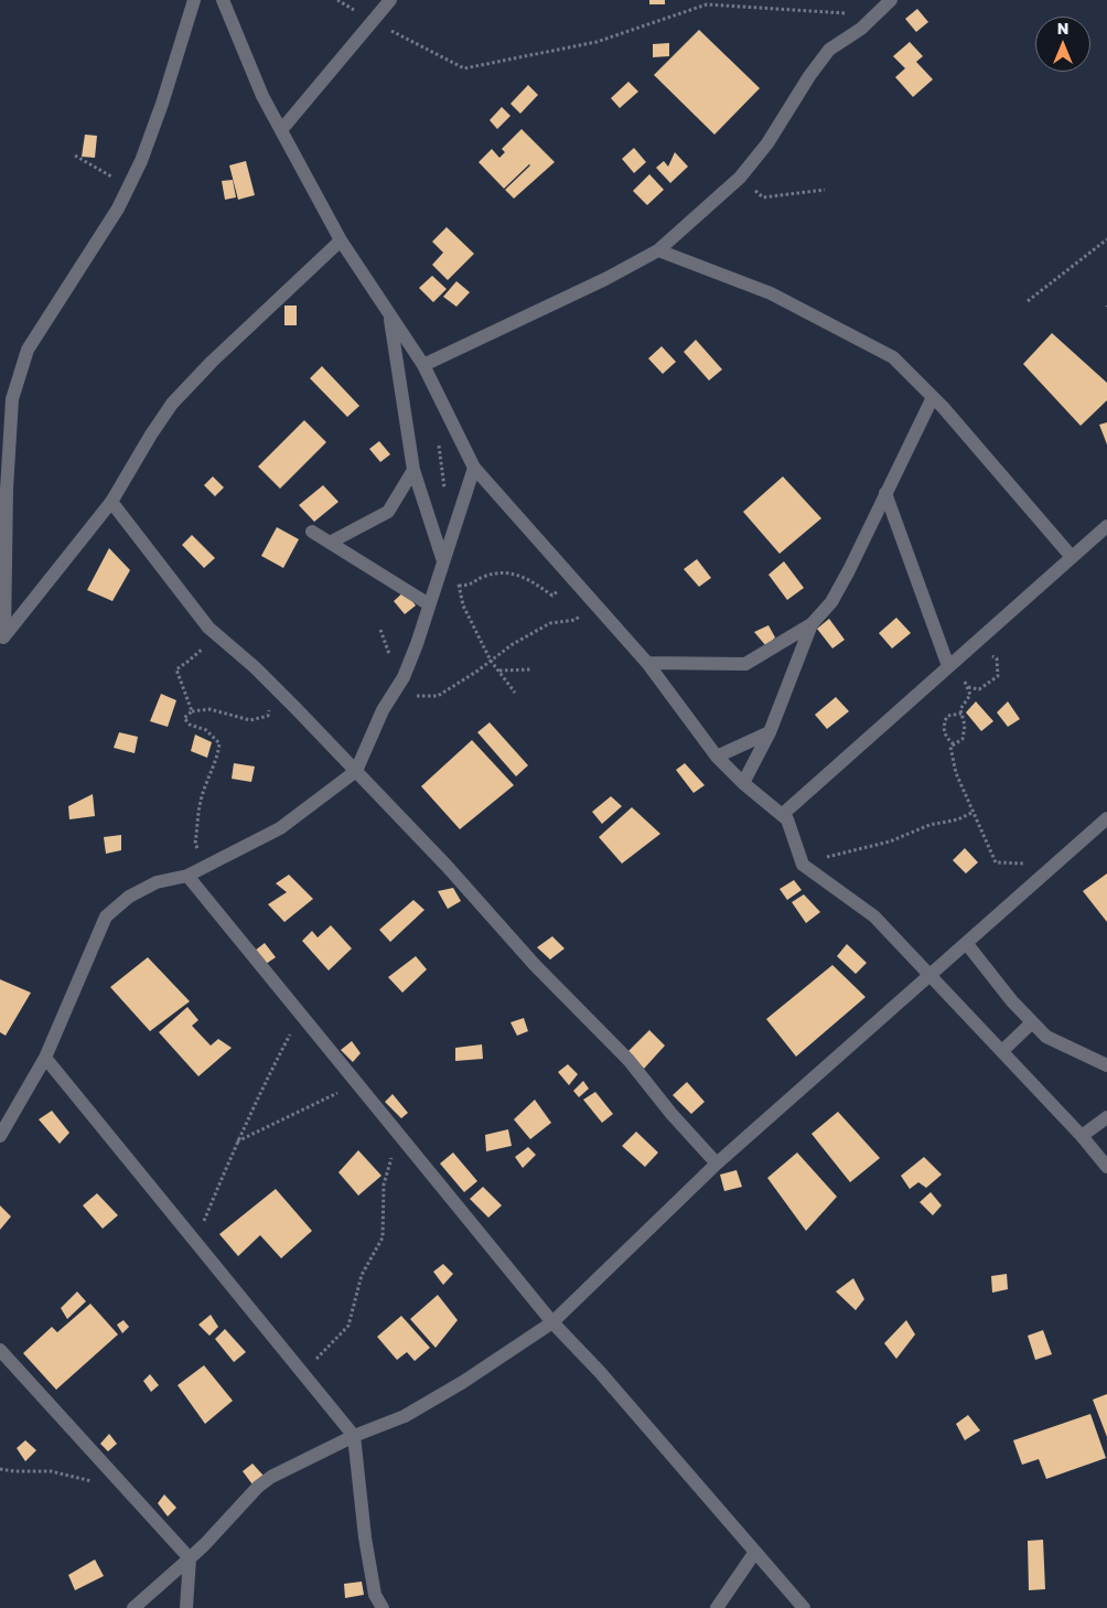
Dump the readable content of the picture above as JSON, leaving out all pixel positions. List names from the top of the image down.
{
  "north": "top"
}
